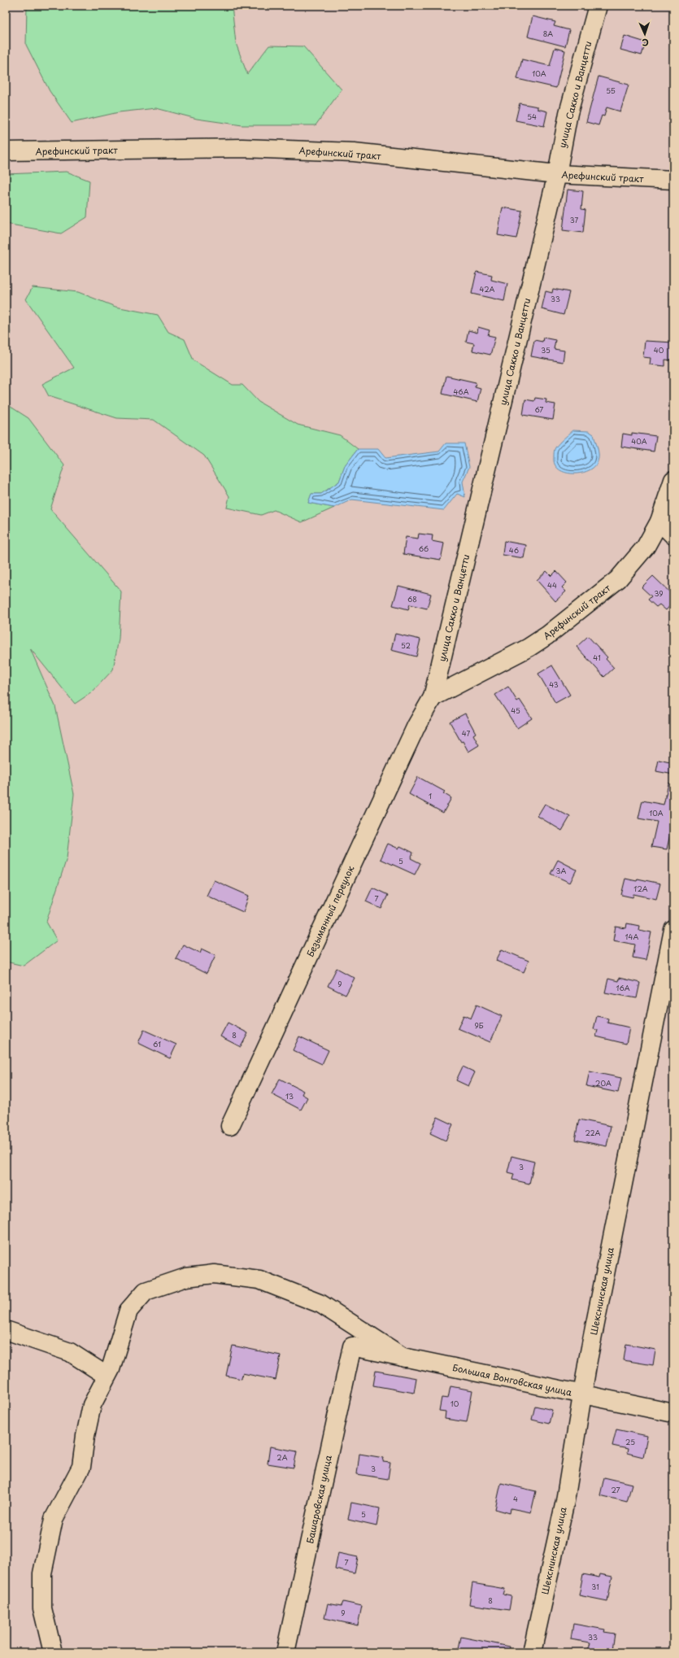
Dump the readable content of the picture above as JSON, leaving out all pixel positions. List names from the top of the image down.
{
  "streets": {
    "street": [
      "улица Сакко и Ванцетти",
      "Арефинский тракт",
      "Безымянный переулок",
      "Шекснинская улица",
      "Большая Вонговская улица",
      "Башаровская улица"
    ]
  },
  "crossings": [
    ["улица Сакко и Ванцетти", "Арефинский тракт"],
    ["улица Сакко и Ванцетти", "Безымянный переулок"],
    ["Арефинский тракт", "Безымянный переулок"],
    ["Шекснинская улица", "Большая Вонговская улица"],
    ["Большая Вонговская улица", "Башаровская улица"]
  ],
  "house_numbers": [
    "8А",
    "10А",
    "55",
    "54",
    "37",
    "42А",
    "33",
    "35",
    "40",
    "46А",
    "67",
    "40А",
    "66",
    "46",
    "44",
    "39",
    "68",
    "52",
    "41",
    "43",
    "45",
    "47",
    "1",
    "10А",
    "5",
    "3А",
    "12А",
    "7",
    "14А",
    "9",
    "16А",
    "9Б",
    "8",
    "61",
    "20А",
    "13",
    "22А",
    "3",
    "10",
    "25",
    "2А",
    "3",
    "27",
    "4",
    "5",
    "7",
    "31",
    "8",
    "9",
    "33"
  ],
  "north": "bottom"
}
